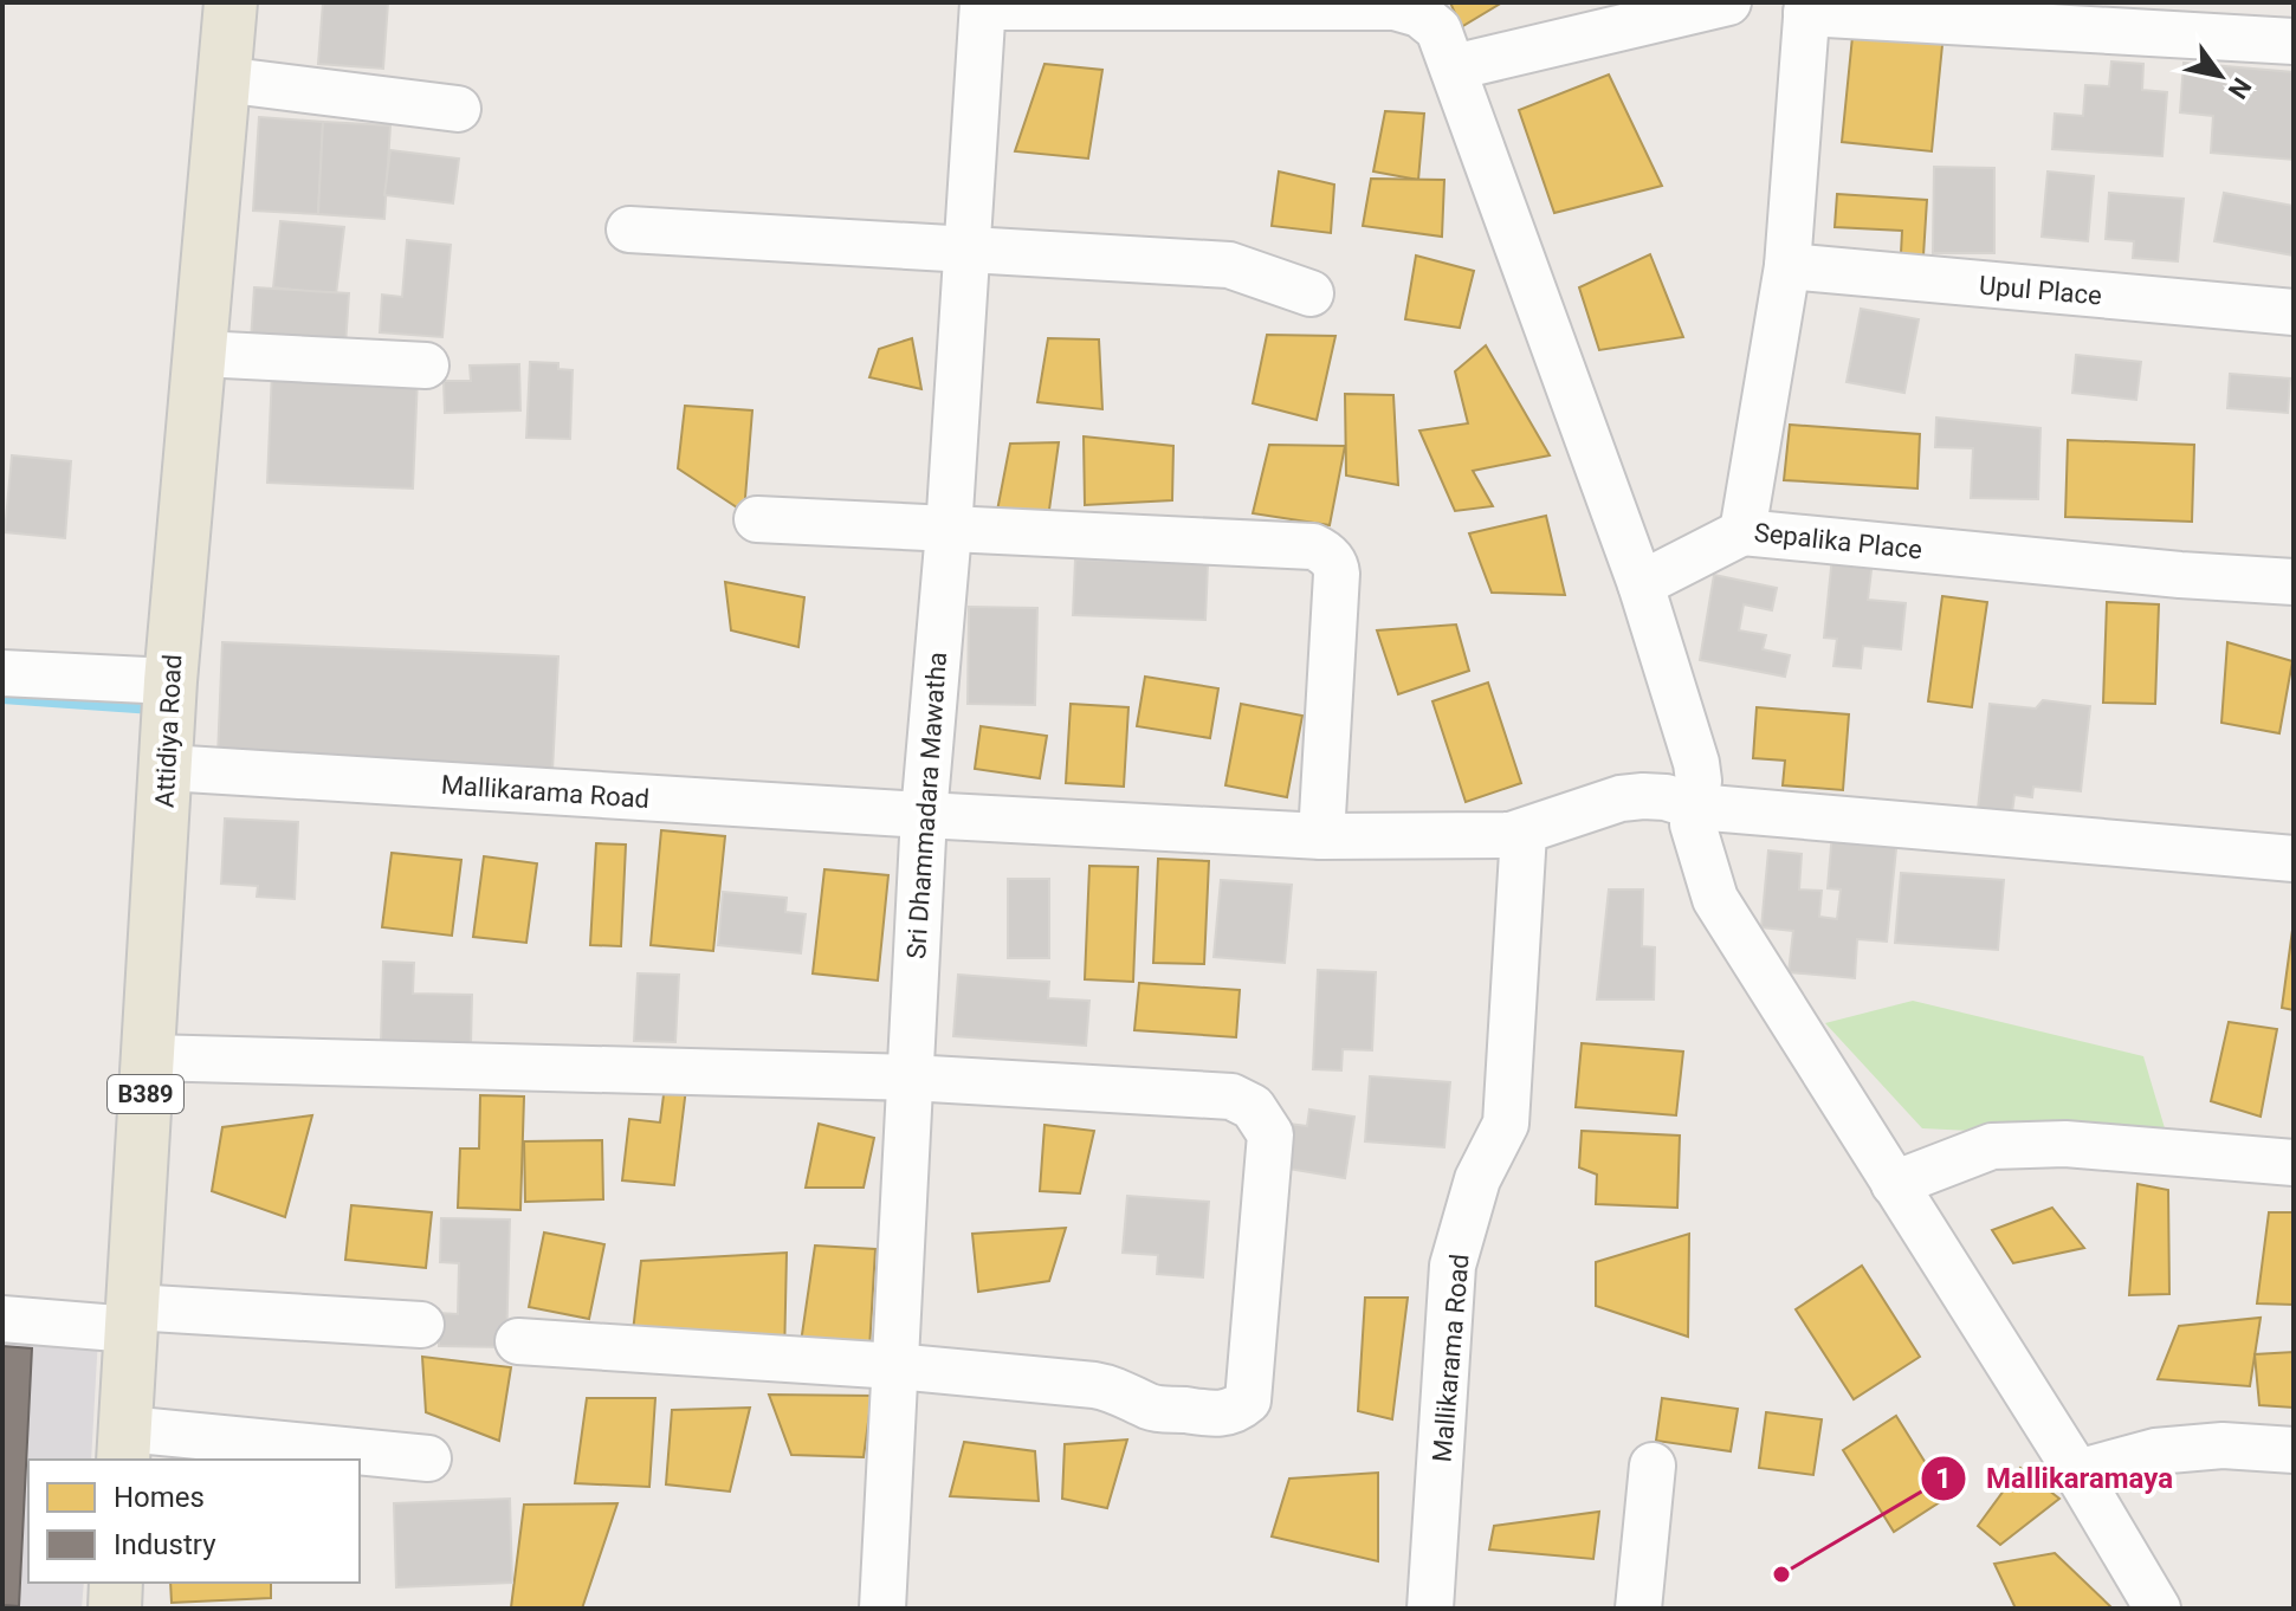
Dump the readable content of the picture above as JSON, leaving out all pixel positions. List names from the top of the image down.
{
  "streets": {
    "main road": ["Attidiya Road", "B389"],
    "street": [
      "Upul Place",
      "Sepalika Place",
      "Mallikarama Road",
      "Sri Dhammadara Mawatha"
    ]
  },
  "crossings": [
    ["Upul Place", "Sepalika Place"],
    ["Attidiya Road", "Mallikarama Road"],
    ["Mallikarama Road", "Sri Dhammadara Mawatha"]
  ],
  "places": ["Mallikaramaya"],
  "legend": ["Homes", "Industry"],
  "north": "bottom right"
}
